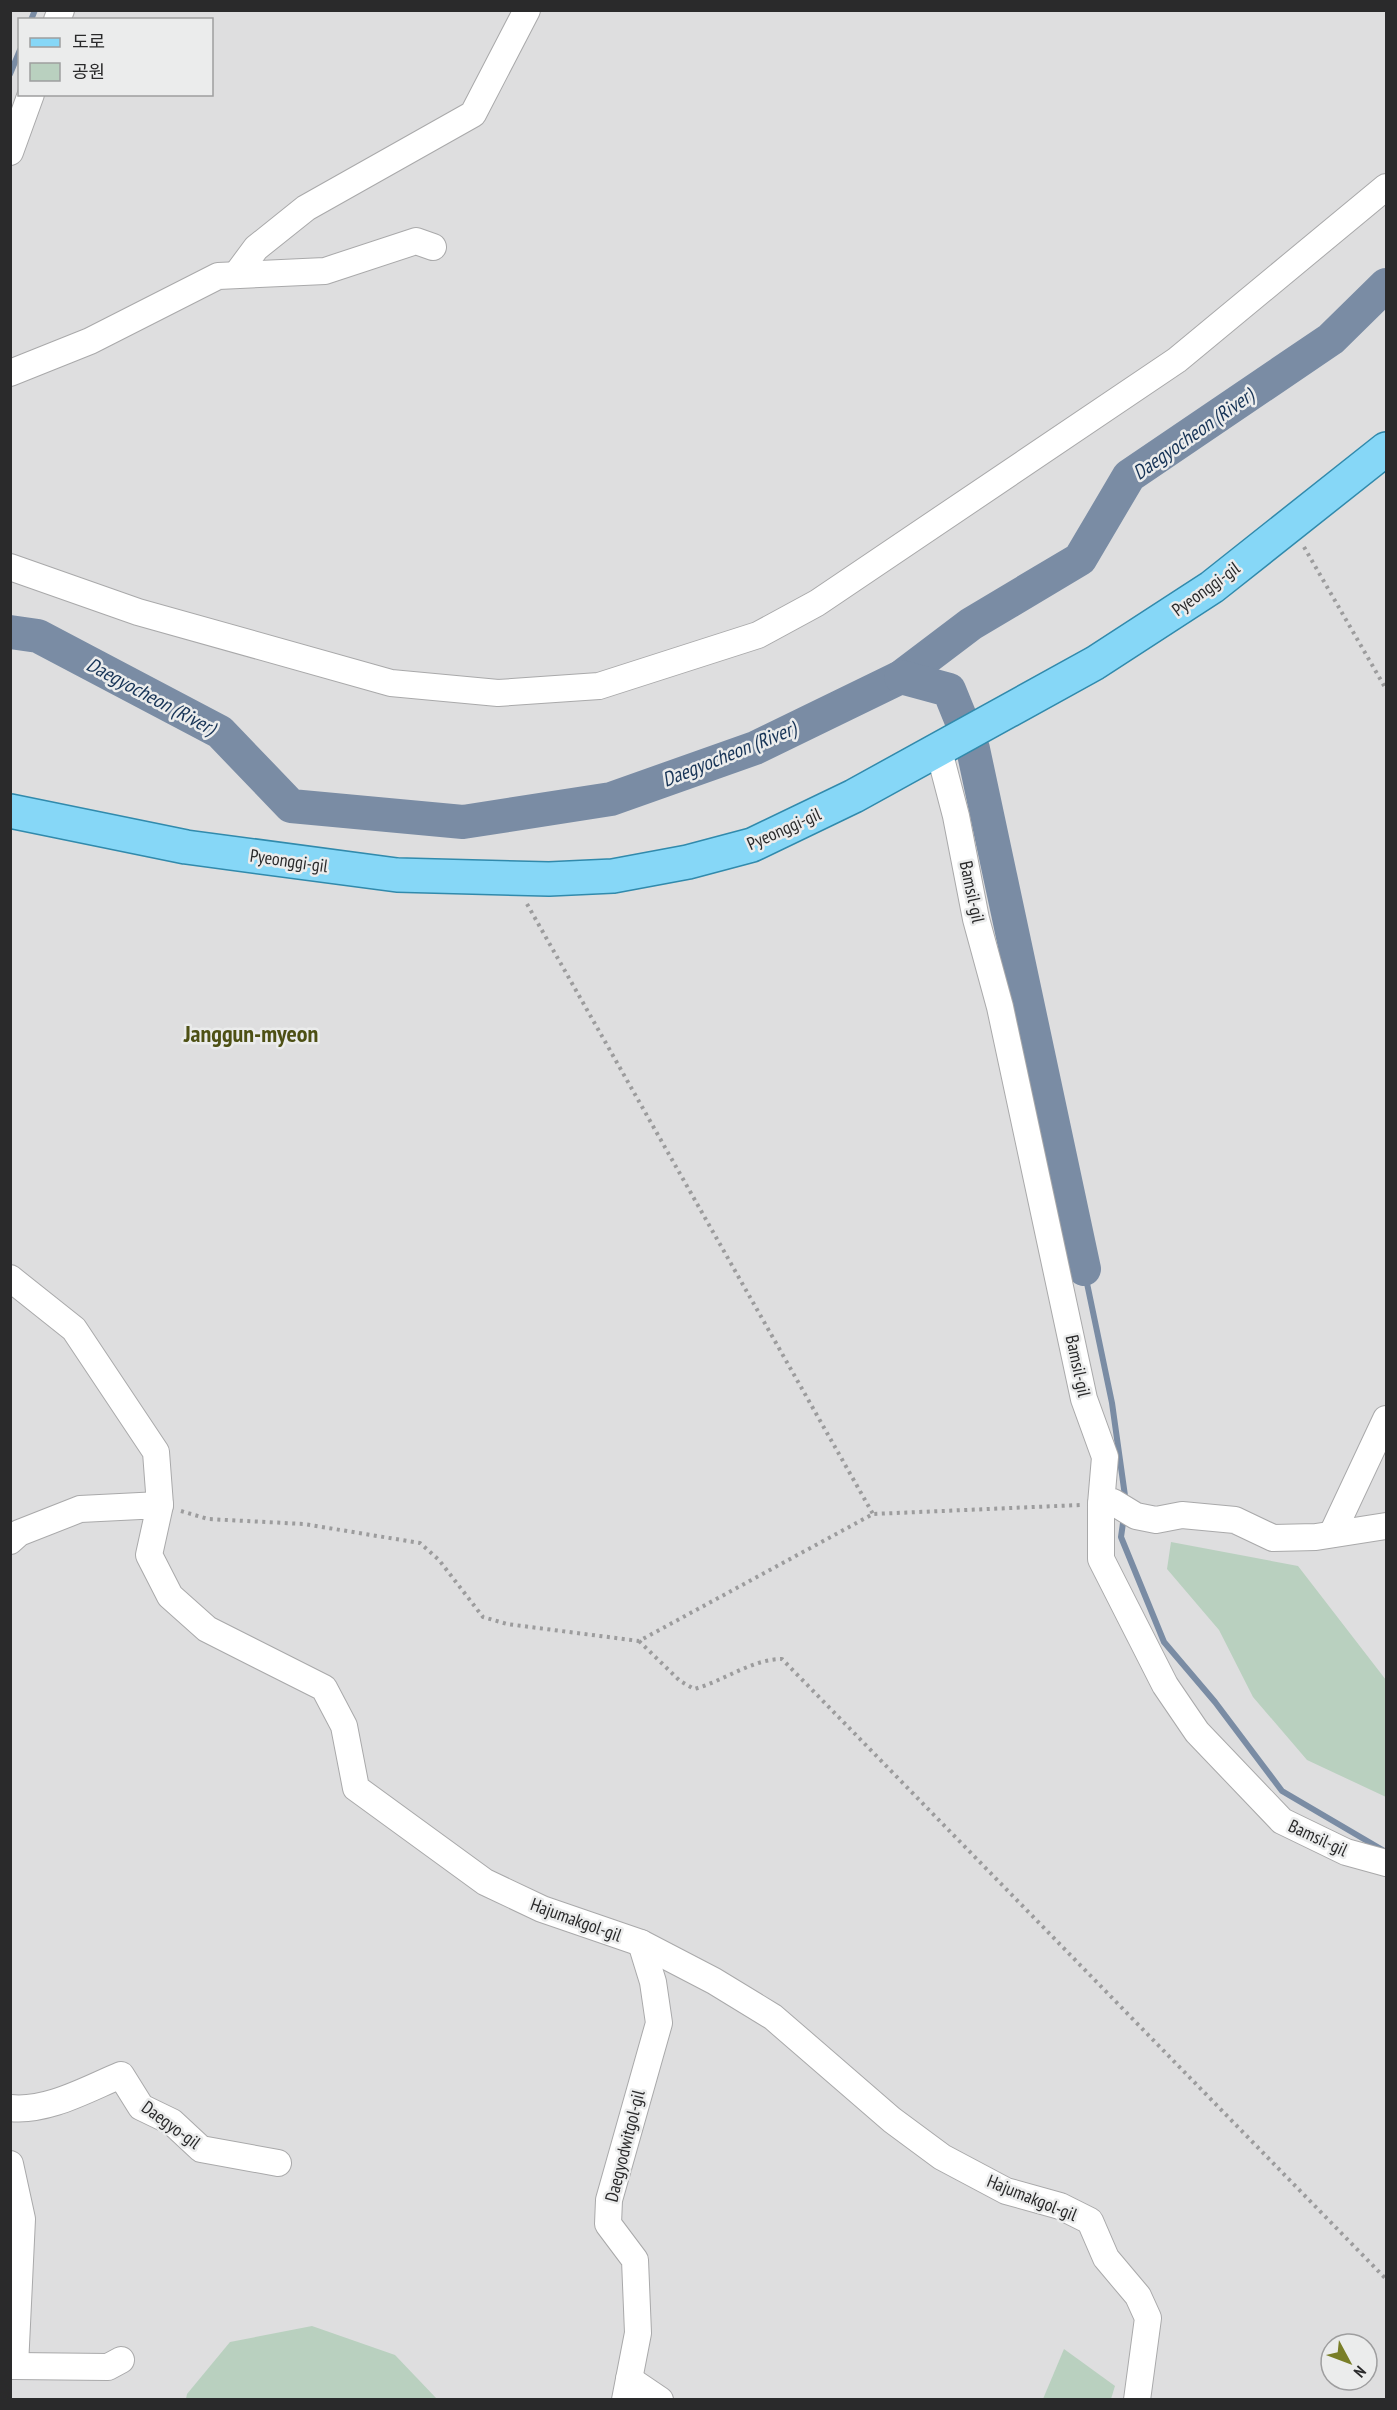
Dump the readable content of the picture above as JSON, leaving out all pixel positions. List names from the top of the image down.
{
  "streets": {
    "main road": ["Pyeonggi-gil"],
    "street": [
      "Bamsil-gil",
      "Hajumakgol-gil",
      "Daegyo-gil",
      "Daegyodwitgol-gil"
    ]
  },
  "crossings": [
    ["Pyeonggi-gil", "Bamsil-gil"],
    ["Hajumakgol-gil", "Daegyodwitgol-gil"]
  ],
  "districts": ["Janggun-myeon"],
  "water": ["Daegyocheon (River)"],
  "legend": ["도로", "공원"],
  "north": "bottom right"
}
